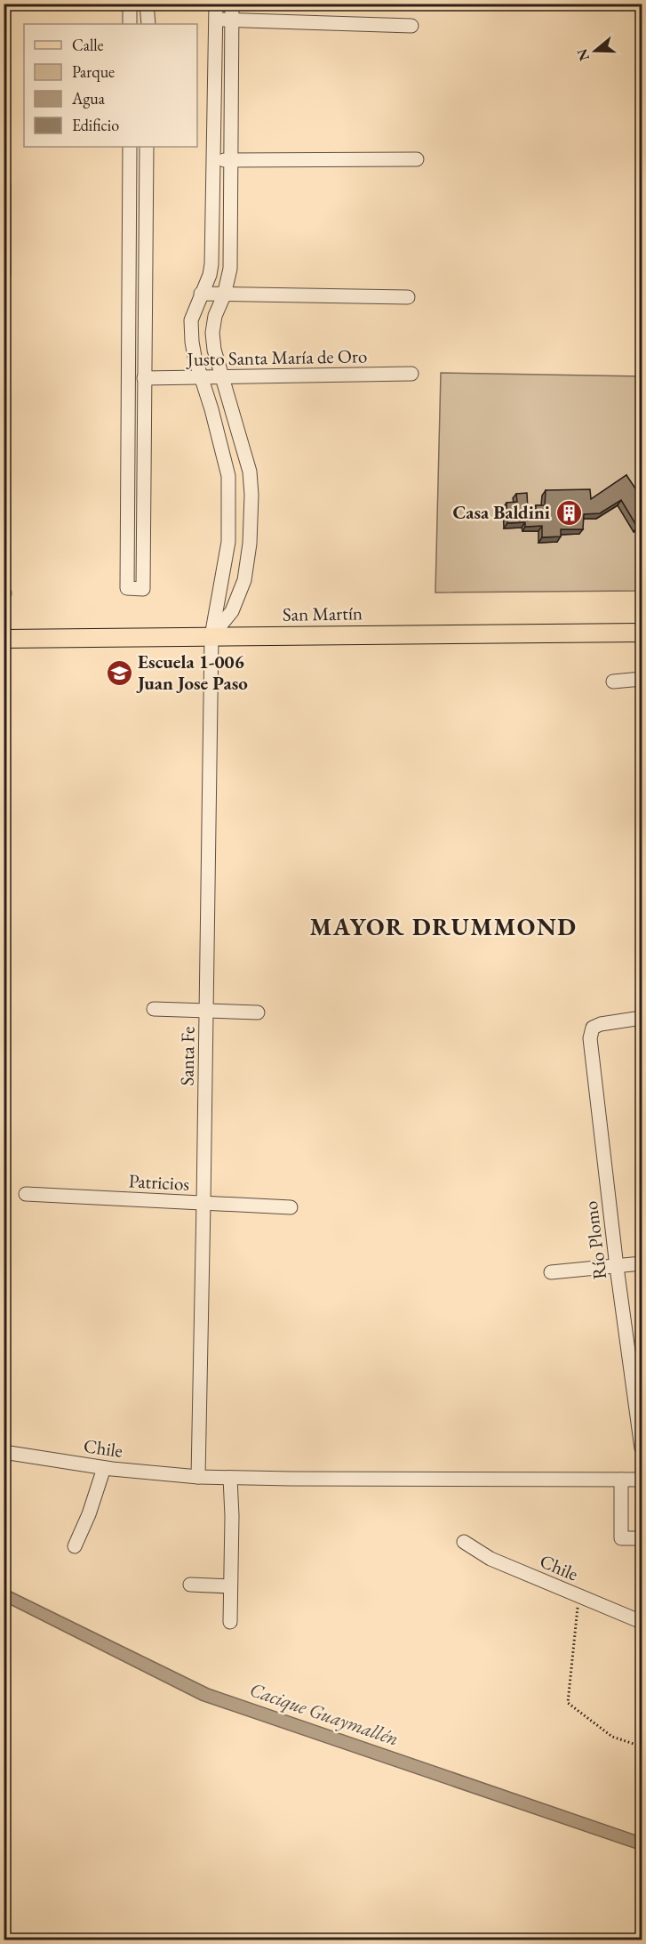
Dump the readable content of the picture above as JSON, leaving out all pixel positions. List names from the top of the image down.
{
  "streets": {
    "main road": ["San Martín"],
    "street": [
      "Justo Santa María de Oro",
      "Santa Fe",
      "Patricios",
      "Río Plomo",
      "Chile"
    ]
  },
  "crossings": [
    ["Justo Santa María de Oro", "Santa Fe"],
    ["San Martín", "Santa Fe"],
    ["Santa Fe", "Patricios"],
    ["Santa Fe", "Chile"]
  ],
  "districts": ["MAYOR DRUMMOND"],
  "water": ["Cacique Guaymallén"],
  "places": {
    "building": ["Casa Baldini"],
    "school or university": ["Escuela 1-006 Juan Jose Paso"]
  },
  "legend": [
    "Calle",
    "Parque",
    "Agua",
    "Edificio"
  ],
  "north": "left"
}
